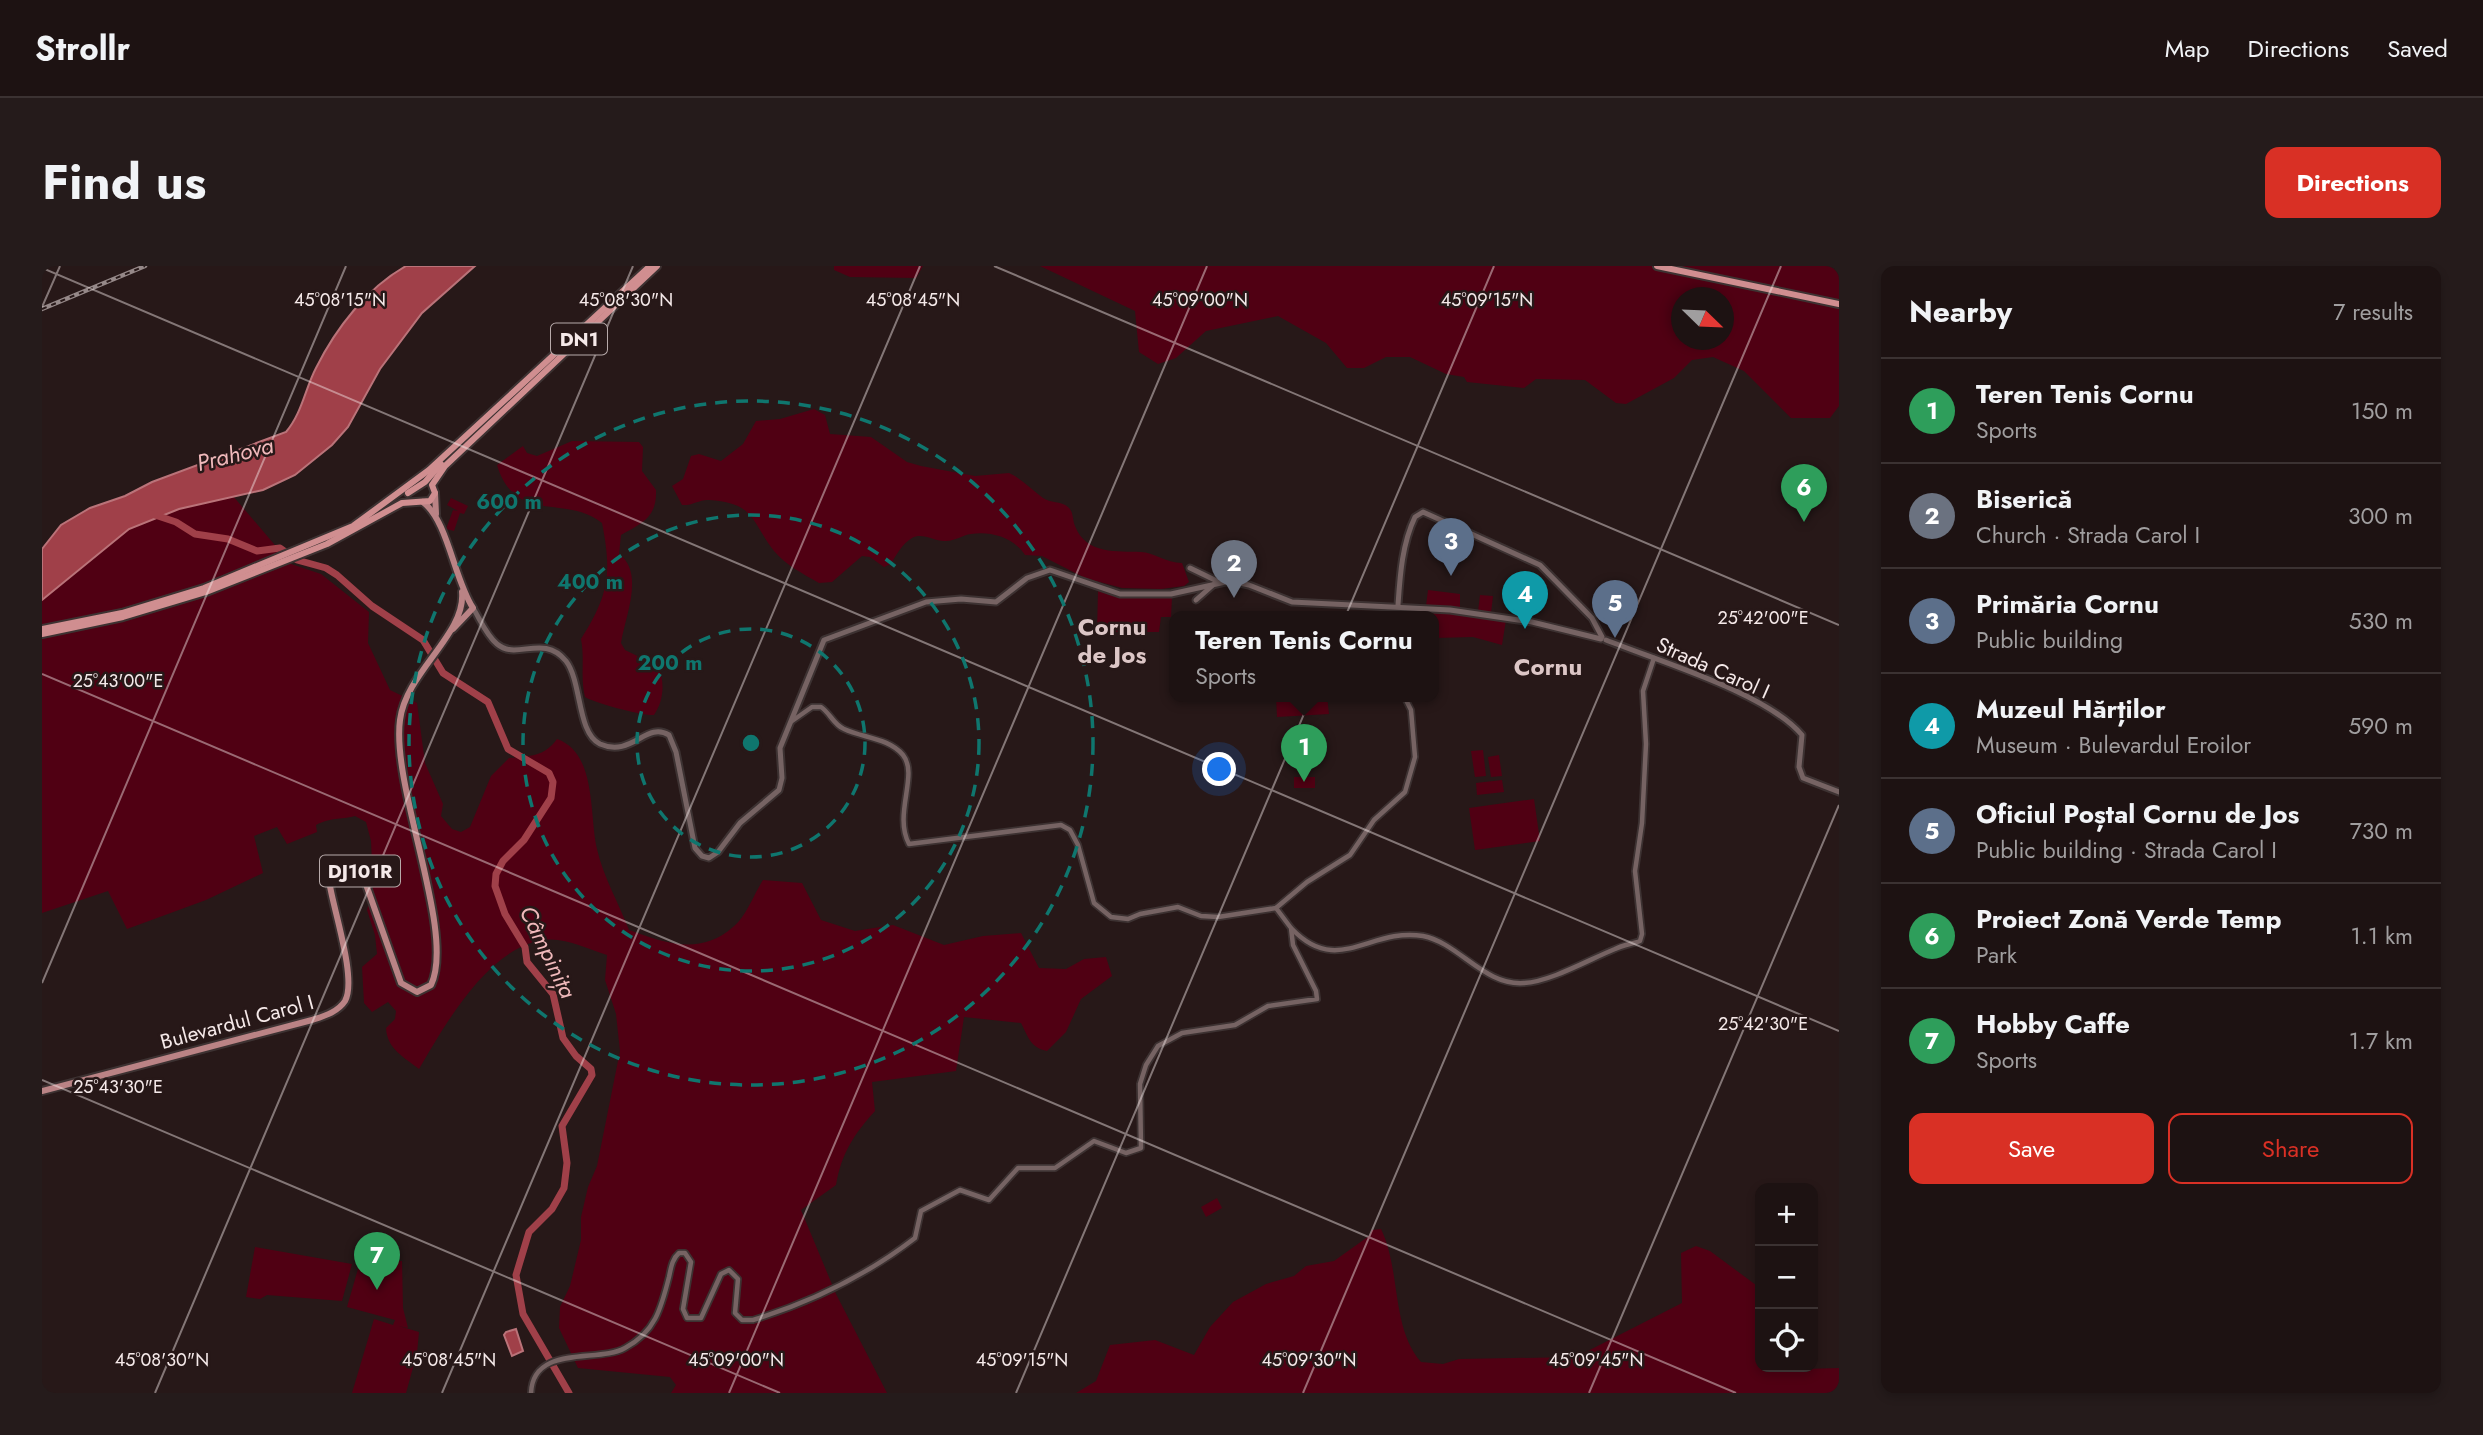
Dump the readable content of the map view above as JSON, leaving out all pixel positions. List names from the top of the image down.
{
  "streets": {
    "highway": ["DN1"],
    "main road": ["Strada Carol I", "DJ101R", "Bulevardul Carol I"]
  },
  "districts": ["Cornu de Jos", "Cornu"],
  "water": ["Prahova", "Câmpinița"],
  "north": "bottom right",
  "page": {
    "header": "Strollr",
    "nav": ["Map", "Directions", "Saved"],
    "title": "Find us",
    "buttons": [
      "Directions",
      ["Save", "Share"]
    ],
    "heading": ["Nearby", "7 results"],
    "list": [
      {
        "mark": "1",
        "name": "Teren Tenis Cornu",
        "note": "Sports",
        "value": "150 m"
      },
      {
        "mark": "2",
        "name": "Biserică",
        "note": "Church · Strada Carol I",
        "value": "300 m"
      },
      {
        "mark": "3",
        "name": "Primăria Cornu",
        "note": "Public building",
        "value": "530 m"
      },
      {
        "mark": "4",
        "name": "Muzeul Hărților",
        "note": "Museum · Bulevardul Eroilor",
        "value": "590 m"
      },
      {
        "mark": "5",
        "name": "Oficiul Poștal Cornu de Jos",
        "note": "Public building · Strada Carol I",
        "value": "730 m"
      },
      {
        "mark": "6",
        "name": "Proiect Zonă Verde Temp",
        "note": "Park",
        "value": "1.1 km"
      },
      {
        "mark": "7",
        "name": "Hobby Caffe",
        "note": "Sports",
        "value": "1.7 km"
      }
    ],
    "pins": [
      "6",
      "3",
      "2",
      "4",
      "5",
      "1",
      "7"
    ],
    "popup": ["Teren Tenis Cornu", "Sports"],
    "map_buttons": ["+", "−"]
  },
  "coordinates": [
    "45°08'15\"N",
    "45°08'30\"N",
    "45°08'45\"N",
    "45°09'00\"N",
    "45°09'15\"N",
    "25°42'00\"E",
    "25°43'00\"E",
    "25°42'30\"E",
    "25°43'30\"E",
    "45°09'30\"N",
    "45°09'45\"N"
  ],
  "rings": ["600 m", "400 m", "200 m"]
}
